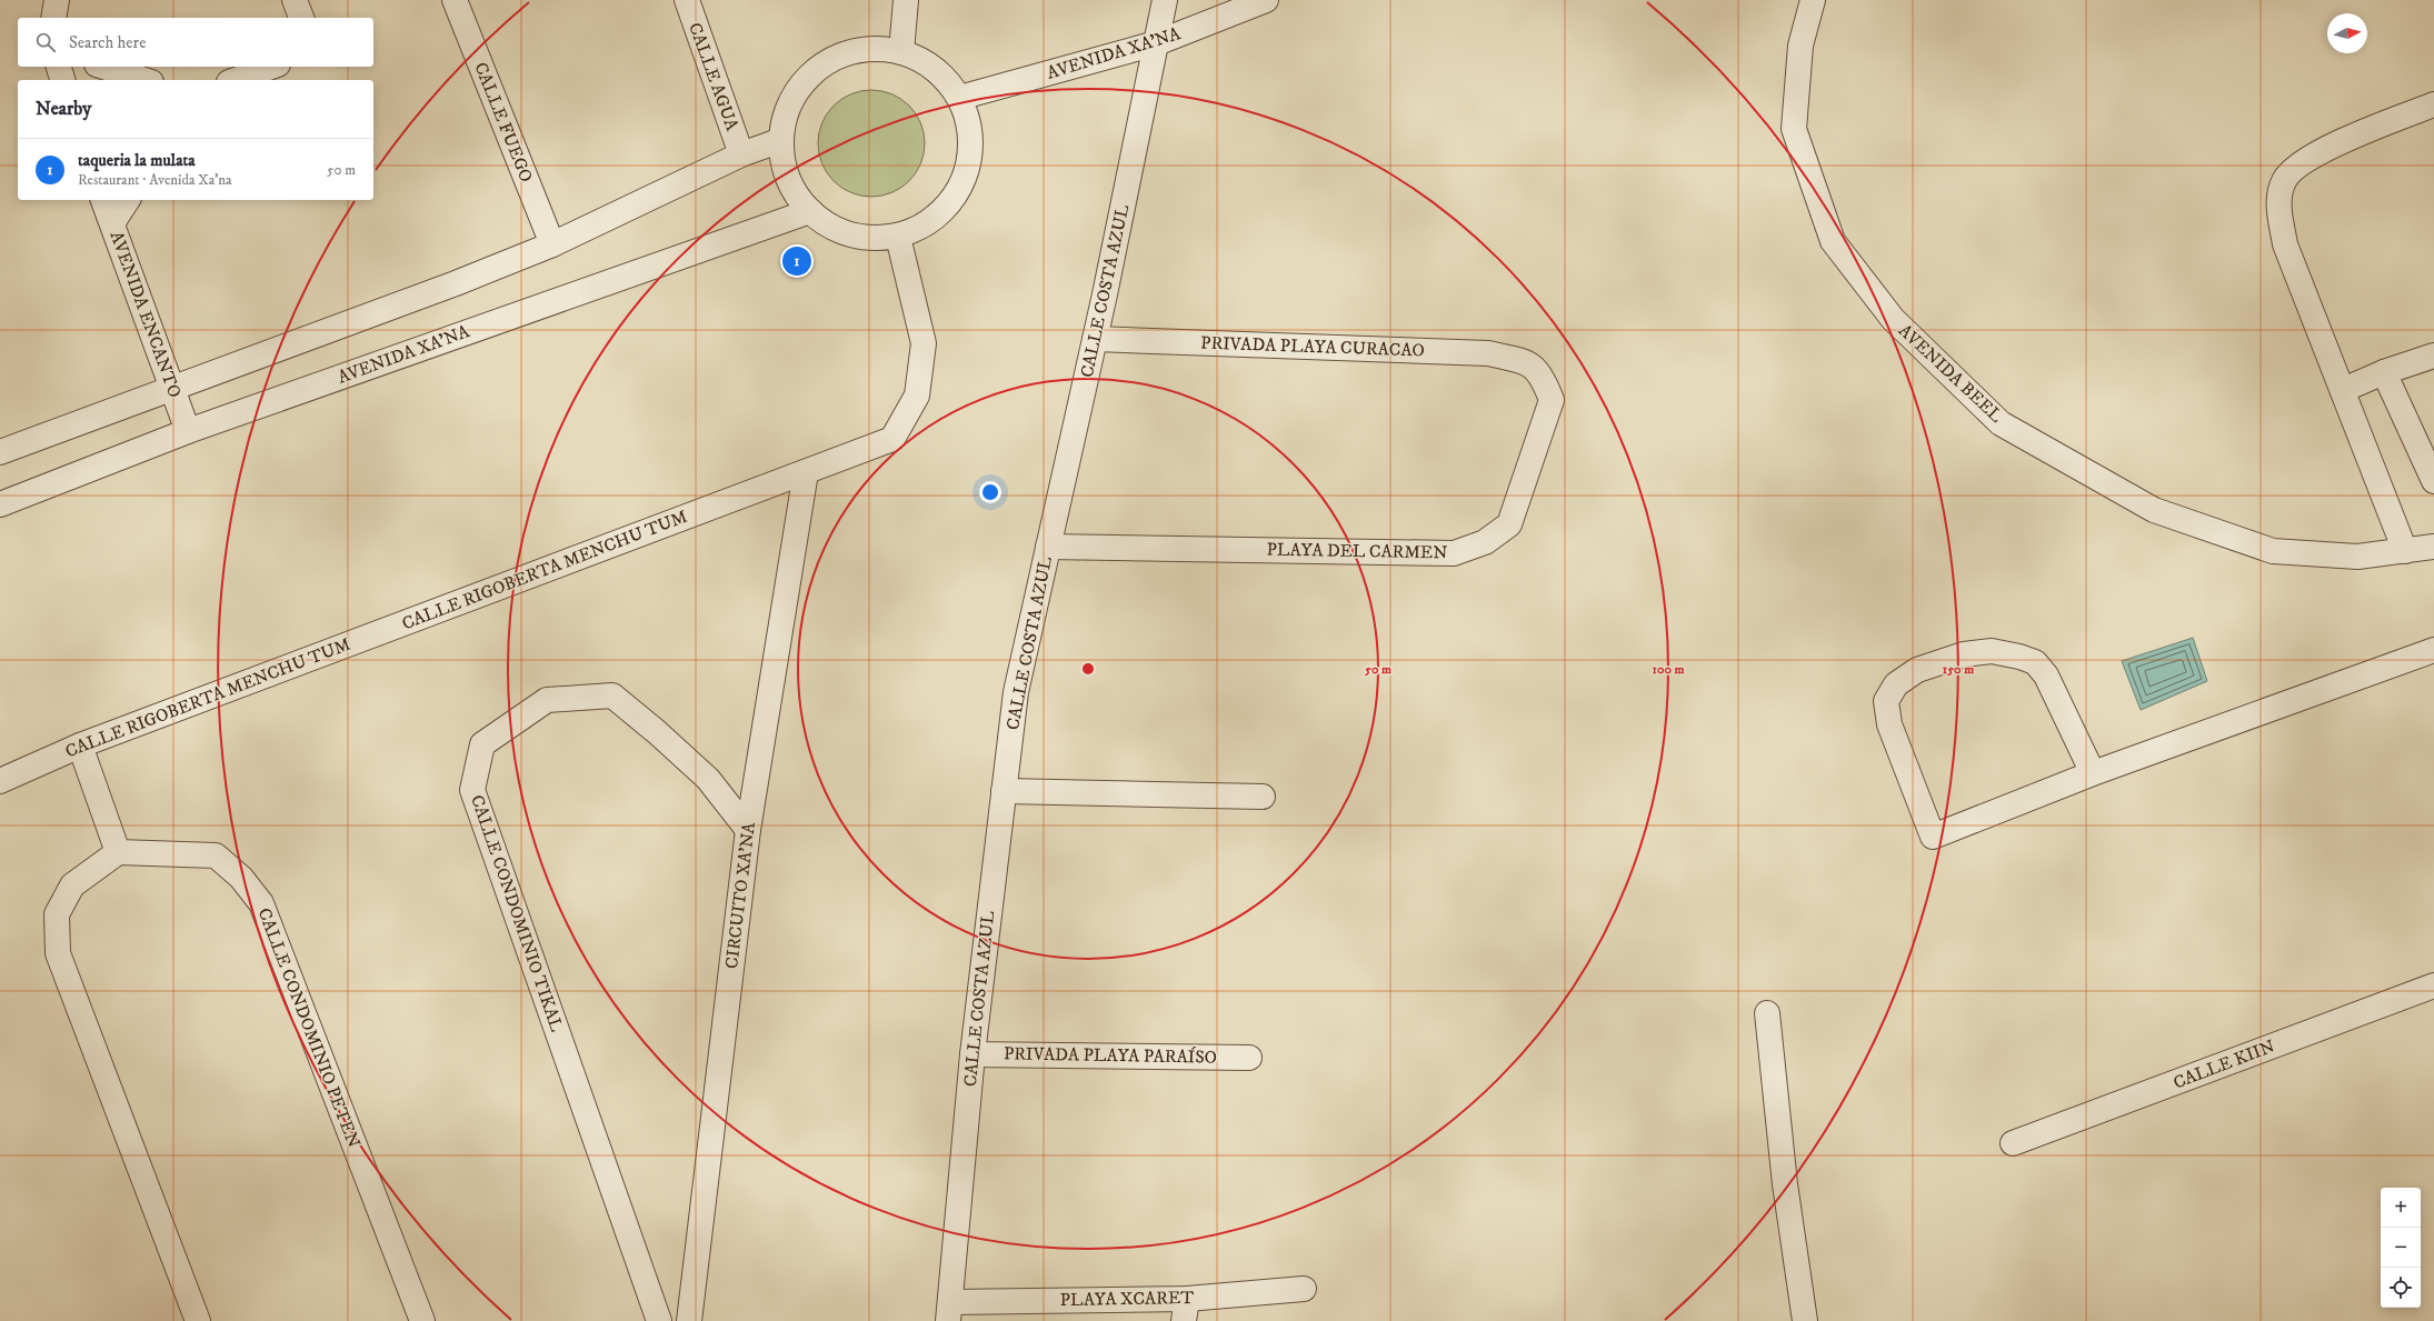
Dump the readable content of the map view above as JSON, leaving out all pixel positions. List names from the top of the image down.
{
  "streets": {
    "street": [
      "AVENIDA XA'NA",
      "CALLE AGUA",
      "CALLE FUEGO",
      "CALLE COSTA AZUL",
      "AVENIDA ENCANTO",
      "PRIVADA PLAYA CURACAO",
      "AVENIDA BEEL",
      "PLAYA DEL CARMEN",
      "CALLE RIGOBERTA MENCHU TUM",
      "CIRCUITO XA'NA",
      "CALLE CONDOMINIO TIKAL",
      "CALLE CONDOMINIO PETEN",
      "PRIVADA PLAYA PARAÍSO",
      "CALLE KIIN",
      "PLAYA XCARET"
    ]
  },
  "crossings": [
    ["AVENIDA XA'NA", "CALLE COSTA AZUL"],
    ["AVENIDA XA'NA", "AVENIDA ENCANTO"],
    ["CALLE COSTA AZUL", "PRIVADA PLAYA CURACAO"],
    ["CALLE COSTA AZUL", "PLAYA DEL CARMEN"],
    ["CALLE COSTA AZUL", "PRIVADA PLAYA PARAÍSO"],
    ["CALLE COSTA AZUL", "PLAYA XCARET"],
    ["PRIVADA PLAYA CURACAO", "PLAYA DEL CARMEN"],
    ["CALLE RIGOBERTA MENCHU TUM", "CIRCUITO XA'NA"],
    ["CIRCUITO XA'NA", "CALLE CONDOMINIO TIKAL"]
  ],
  "north": "right",
  "page": {
    "search": "Search here",
    "heading": "Nearby",
    "list": [
      {
        "mark": "1",
        "name": "taqueria la mulata",
        "note": "Restaurant · Avenida Xa'na",
        "value": "50 m"
      }
    ],
    "pins": "1",
    "map_buttons": ["+", "−"]
  },
  "rings": ["50 m", "100 m", "150 m"]
}
